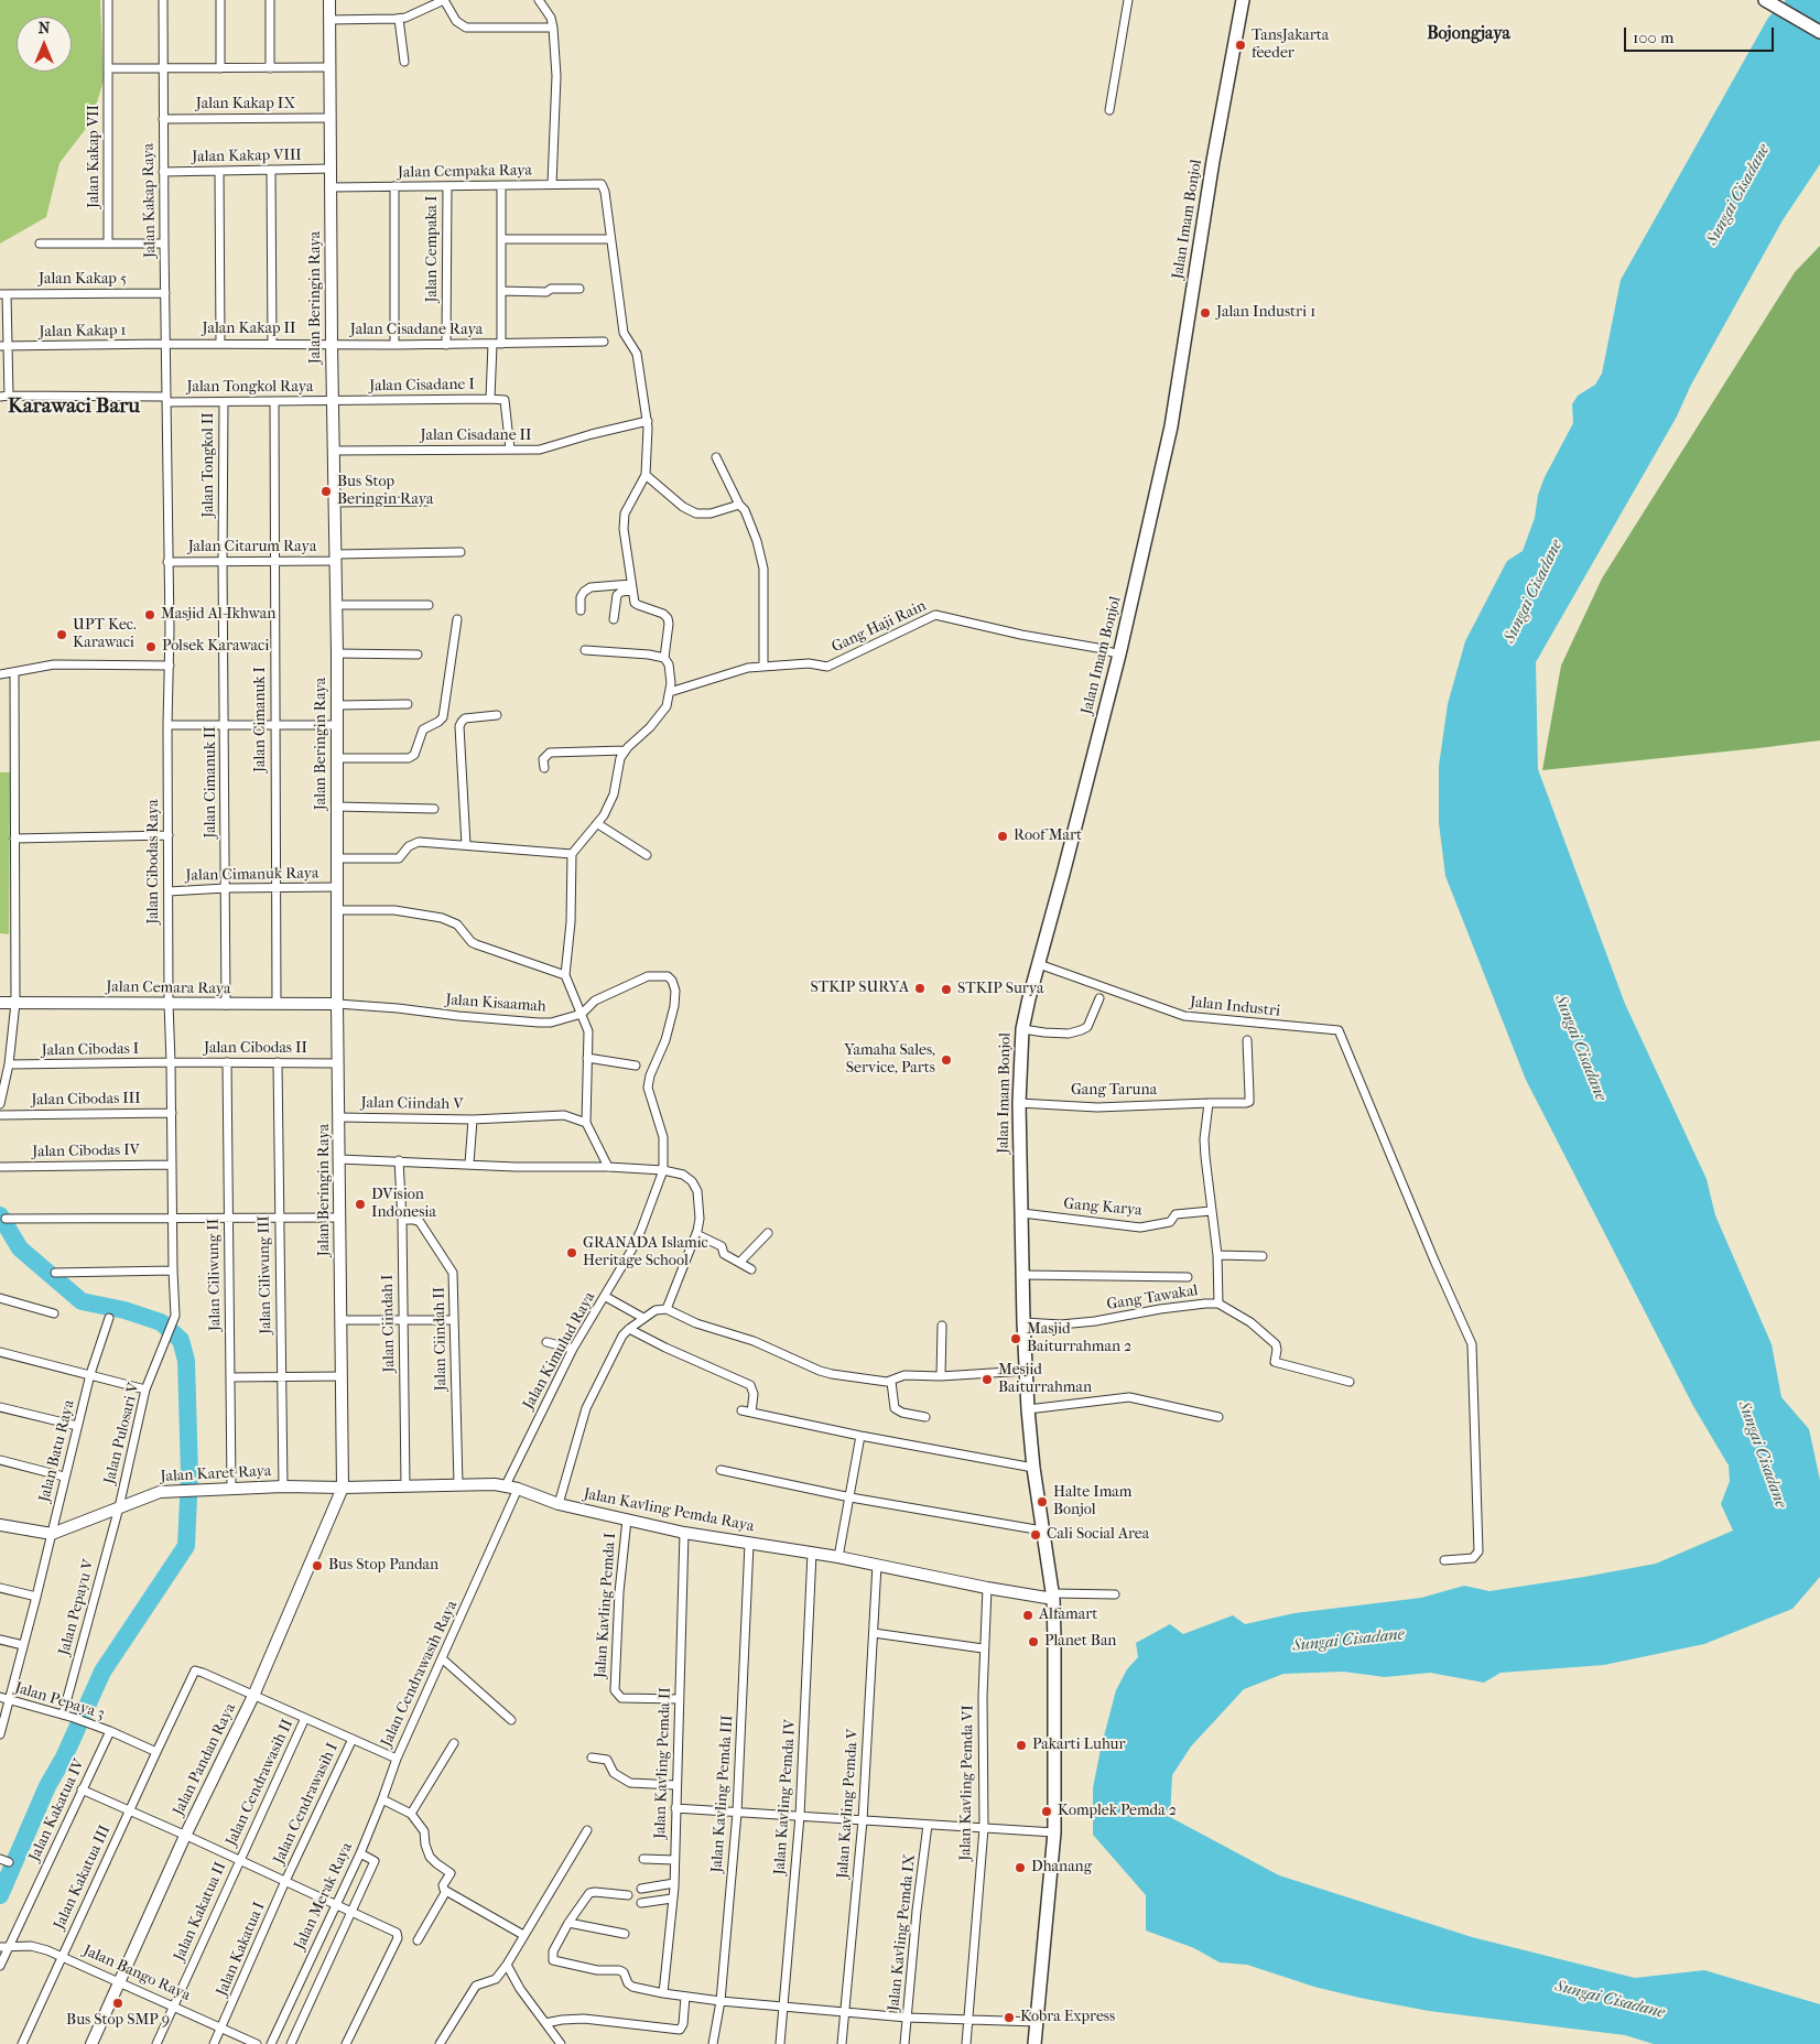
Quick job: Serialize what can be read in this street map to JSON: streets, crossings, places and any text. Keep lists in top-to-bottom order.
{
  "streets": {
    "main road": ["Jalan Imam Bonjol"],
    "street": [
      "Jalan Kakap IX",
      "Jalan Kakap VII",
      "Jalan Kakap VIII",
      "Jalan Cempaka Raya",
      "Jalan Kakap Raya",
      "Jalan Cempaka I",
      "Jalan Kakap 5",
      "Jalan Beringin Raya",
      "Jalan Kakap II",
      "Jalan Cisadane Raya",
      "Jalan Kakap 1",
      "Jalan Cisadane I",
      "Jalan Tongkol Raya",
      "Jalan Cisadane II",
      "Jalan Tongkol II",
      "Jalan Citarum Raya",
      "Gang Haji Rain",
      "Jalan Cimanuk I",
      "Jalan Cimanuk II",
      "Jalan Cibodas Raya",
      "Jalan Cimanuk Raya",
      "Jalan Cemara Raya",
      "Jalan Kisaamah",
      "Jalan Industri",
      "Jalan Cibodas II",
      "Jalan Cibodas I",
      "Gang Taruna",
      "Jalan Cibodas III",
      "Jalan Ciindah V",
      "Jalan Cibodas IV",
      "Gang Karya",
      "Jalan Ciliwung II",
      "Jalan Ciliwung III",
      "Gang Tawakal",
      "Jalan Ciindah I",
      "Jalan Ciindah II",
      "Jalan Kimulud Raya",
      "Jalan Pulosari V",
      "Jalan Batu Raya",
      "Jalan Karet Raya",
      "Jalan Kavling Pemda Raya",
      "Jalan Kavling Pemda I",
      "Jalan Pepayu V",
      "Jalan Cendrawasih Raya",
      "Jalan Pepaya 3",
      "Jalan Pandan Raya",
      "Jalan Kavling Pemda II",
      "Jalan Cendrawasih II",
      "Jalan Kavling Pemda VI",
      "Jalan Kavling Pemda III",
      "Jalan Kavling Pemda IV",
      "Jalan Cendrawasih I",
      "Jalan Kavling Pemda V",
      "Jalan Kakatua IV",
      "Jalan Kakatua III",
      "Jalan Merak Raya",
      "Jalan Kakatua II",
      "Jalan Kavling Pemda IX",
      "Jalan Kakatua I",
      "Jalan Bango Raya"
    ]
  },
  "crossings": [
    ["Jalan Kakap IX", "Jalan Kakap Raya"],
    ["Jalan Kakap IX", "Jalan Beringin Raya"],
    ["Jalan Kakap VIII", "Jalan Kakap Raya"],
    ["Jalan Kakap VIII", "Jalan Beringin Raya"],
    ["Jalan Cempaka Raya", "Jalan Cempaka I"],
    ["Jalan Cempaka Raya", "Jalan Beringin Raya"],
    ["Jalan Kakap Raya", "Jalan Kakap 5"],
    ["Jalan Kakap Raya", "Jalan Kakap II"],
    ["Jalan Kakap Raya", "Jalan Kakap 1"],
    ["Jalan Kakap Raya", "Jalan Tongkol Raya"],
    ["Jalan Kakap Raya", "Jalan Cibodas Raya"],
    ["Jalan Imam Bonjol", "Gang Haji Rain"],
    ["Jalan Imam Bonjol", "Jalan Industri"],
    ["Jalan Imam Bonjol", "Gang Taruna"],
    ["Jalan Imam Bonjol", "Gang Karya"],
    ["Jalan Imam Bonjol", "Gang Tawakal"],
    ["Jalan Imam Bonjol", "Jalan Kavling Pemda Raya"],
    ["Jalan Cempaka I", "Jalan Cisadane Raya"],
    ["Jalan Beringin Raya", "Jalan Kakap II"],
    ["Jalan Beringin Raya", "Jalan Cisadane Raya"],
    ["Jalan Beringin Raya", "Jalan Cisadane I"],
    ["Jalan Beringin Raya", "Jalan Tongkol Raya"],
    ["Jalan Beringin Raya", "Jalan Cisadane II"],
    ["Jalan Beringin Raya", "Jalan Citarum Raya"],
    ["Jalan Beringin Raya", "Jalan Cimanuk Raya"],
    ["Jalan Beringin Raya", "Jalan Cemara Raya"],
    ["Jalan Beringin Raya", "Jalan Kisaamah"],
    ["Jalan Beringin Raya", "Jalan Cibodas II"],
    ["Jalan Beringin Raya", "Jalan Ciindah V"],
    ["Jalan Beringin Raya", "Jalan Karet Raya"],
    ["Jalan Beringin Raya", "Jalan Kavling Pemda Raya"],
    ["Jalan Beringin Raya", "Jalan Pandan Raya"],
    ["Jalan Kakap II", "Jalan Cisadane Raya"],
    ["Jalan Kakap II", "Jalan Kakap 1"],
    ["Jalan Cisadane Raya", "Jalan Cisadane I"],
    ["Jalan Cisadane I", "Jalan Tongkol Raya"],
    ["Jalan Tongkol Raya", "Jalan Tongkol II"],
    ["Jalan Tongkol Raya", "Jalan Cimanuk I"],
    ["Jalan Tongkol Raya", "Jalan Cibodas Raya"],
    ["Jalan Tongkol II", "Jalan Citarum Raya"],
    ["Jalan Tongkol II", "Jalan Cimanuk II"],
    ["Jalan Citarum Raya", "Jalan Cimanuk I"],
    ["Jalan Citarum Raya", "Jalan Cimanuk II"],
    ["Jalan Citarum Raya", "Jalan Cibodas Raya"],
    ["Jalan Cimanuk I", "Jalan Cimanuk Raya"],
    ["Jalan Cimanuk I", "Jalan Cemara Raya"],
    ["Jalan Cimanuk II", "Jalan Cimanuk Raya"],
    ["Jalan Cimanuk II", "Jalan Cemara Raya"],
    ["Jalan Cibodas Raya", "Jalan Cimanuk Raya"],
    ["Jalan Cibodas Raya", "Jalan Cemara Raya"],
    ["Jalan Cibodas Raya", "Jalan Cibodas II"],
    ["Jalan Cibodas Raya", "Jalan Cibodas I"],
    ["Jalan Cibodas Raya", "Jalan Cibodas III"],
    ["Jalan Cibodas Raya", "Jalan Cibodas IV"],
    ["Jalan Cibodas Raya", "Jalan Pulosari V"],
    ["Jalan Cemara Raya", "Jalan Kisaamah"],
    ["Jalan Kisaamah", "Jalan Kimulud Raya"],
    ["Jalan Cibodas II", "Jalan Cibodas I"],
    ["Jalan Cibodas II", "Jalan Ciliwung II"],
    ["Jalan Cibodas II", "Jalan Ciliwung III"],
    ["Jalan Ciliwung II", "Jalan Karet Raya"],
    ["Jalan Ciliwung III", "Jalan Karet Raya"],
    ["Jalan Ciindah I", "Jalan Ciindah II"],
    ["Jalan Ciindah I", "Jalan Kavling Pemda Raya"],
    ["Jalan Ciindah II", "Jalan Kavling Pemda Raya"],
    ["Jalan Kimulud Raya", "Jalan Kavling Pemda Raya"],
    ["Jalan Pulosari V", "Jalan Karet Raya"],
    ["Jalan Pulosari V", "Jalan Pepayu V"],
    ["Jalan Batu Raya", "Jalan Karet Raya"],
    ["Jalan Batu Raya", "Jalan Pepaya 3"],
    ["Jalan Karet Raya", "Jalan Kavling Pemda Raya"],
    ["Jalan Karet Raya", "Jalan Pepayu V"],
    ["Jalan Karet Raya", "Jalan Pandan Raya"],
    ["Jalan Kavling Pemda Raya", "Jalan Kavling Pemda I"],
    ["Jalan Kavling Pemda Raya", "Jalan Cendrawasih Raya"],
    ["Jalan Kavling Pemda Raya", "Jalan Pandan Raya"],
    ["Jalan Kavling Pemda Raya", "Jalan Kavling Pemda II"],
    ["Jalan Kavling Pemda Raya", "Jalan Kavling Pemda VI"],
    ["Jalan Kavling Pemda Raya", "Jalan Kavling Pemda III"],
    ["Jalan Kavling Pemda Raya", "Jalan Kavling Pemda IV"],
    ["Jalan Kavling Pemda Raya", "Jalan Kavling Pemda V"],
    ["Jalan Kavling Pemda I", "Jalan Kavling Pemda II"],
    ["Jalan Pepayu V", "Jalan Pepaya 3"],
    ["Jalan Cendrawasih Raya", "Jalan Pandan Raya"],
    ["Jalan Cendrawasih Raya", "Jalan Cendrawasih II"],
    ["Jalan Cendrawasih Raya", "Jalan Cendrawasih I"],
    ["Jalan Cendrawasih Raya", "Jalan Kakatua III"],
    ["Jalan Cendrawasih Raya", "Jalan Merak Raya"],
    ["Jalan Pepaya 3", "Jalan Kakatua IV"],
    ["Jalan Pandan Raya", "Jalan Bango Raya"],
    ["Jalan Cendrawasih II", "Jalan Kakatua II"],
    ["Jalan Cendrawasih I", "Jalan Kakatua I"],
    ["Jalan Kakatua IV", "Jalan Bango Raya"],
    ["Jalan Kakatua III", "Jalan Bango Raya"],
    ["Jalan Kakatua II", "Jalan Bango Raya"],
    ["Jalan Kakatua I", "Jalan Bango Raya"]
  ],
  "districts": ["Bojongjaya", "Karawaci Baru"],
  "water": ["Sungai Cisadane"],
  "places": [
    "TansJakarta feeder",
    "Jalan Industri 1",
    "Bus Stop Beringin Raya",
    "Masjid Al-Ikhwan",
    "UPT Kec. Karawaci",
    "Polsek Karawaci",
    "Roof Mart",
    "STKIP SURYA",
    "STKIP Surya",
    "Yamaha Sales, Service, Parts",
    "DVision Indonesia",
    "GRANADA Islamic Heritage School",
    "Masjid Baiturrahman 2",
    "Mesjid Baiturrahman",
    "Halte Imam Bonjol",
    "Cali Social Area",
    "Bus Stop Pandan",
    "Alfamart",
    "Planet Ban",
    "Pakarti Luhur",
    "Komplek Pemda 2",
    "Dhanang",
    "Bus Stop SMP 9",
    "Kobra Express"
  ],
  "scale_bar": "100 m",
  "north": "top"
}
